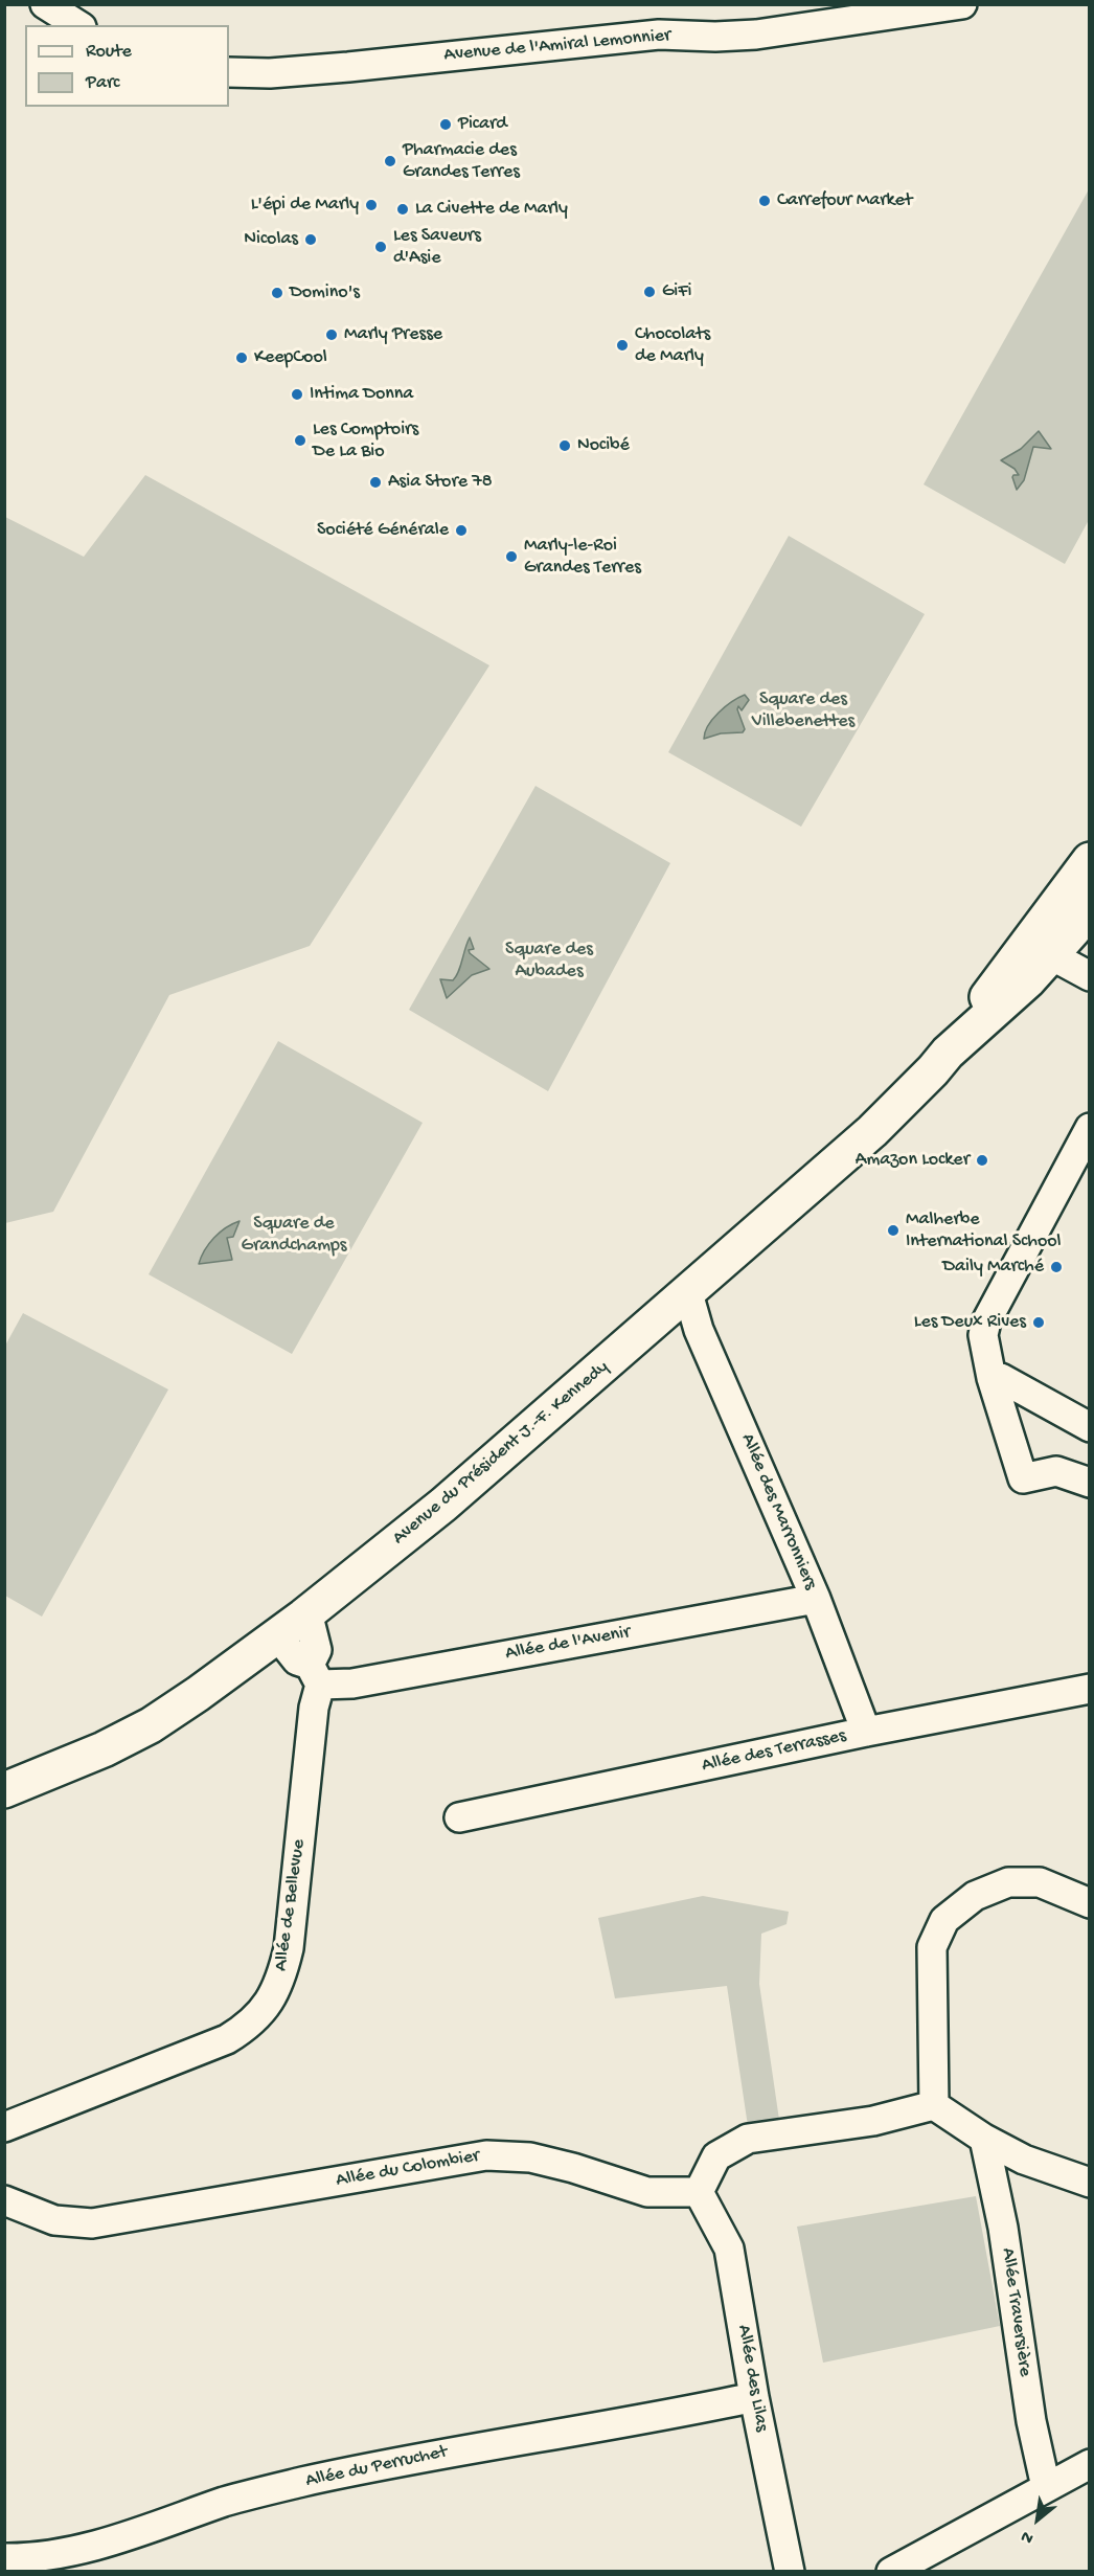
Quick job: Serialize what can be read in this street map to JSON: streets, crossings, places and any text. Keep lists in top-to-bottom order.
{
  "streets": {
    "main road": ["Avenue du Président J.-F. Kennedy"],
    "street": [
      "Avenue de l'Amiral Lemonnier",
      "Allée des Marronniers",
      "Allée de l'Avenir",
      "Allée des Terrasses",
      "Allée de Bellevue",
      "Allée du Colombier",
      "Allée Traversière",
      "Allée des Lilas",
      "Allée du Perruchet"
    ]
  },
  "crossings": [
    ["Avenue du Président J.-F. Kennedy", "Allée des Marronniers"],
    ["Avenue du Président J.-F. Kennedy", "Allée de Bellevue"],
    ["Allée des Marronniers", "Allée de l'Avenir"],
    ["Allée des Marronniers", "Allée des Terrasses"],
    ["Allée de l'Avenir", "Allée de Bellevue"],
    ["Allée du Colombier", "Allée des Lilas"],
    ["Allée des Lilas", "Allée du Perruchet"]
  ],
  "parks": ["Square des Villebenettes", "Square des Aubades", "Square de Grandchamps"],
  "places": [
    "Picard",
    "Pharmacie des Grandes Terres",
    "Carrefour Market",
    "L'épi de Marly",
    "La Civette de Marly",
    "Nicolas",
    "Les Saveurs d'Asie",
    "GiFi",
    "Domino's",
    "Marly Presse",
    "Chocolats de Marly",
    "KeepCool",
    "Intima Donna",
    "Les Comptoirs De La Bio",
    "Nocibé",
    "Asia Store 78",
    "Société Générale",
    "Marly-le-Roi Grandes Terres",
    "Amazon Locker",
    "Malherbe International School",
    "Daily Marché",
    "Les Deux Rives"
  ],
  "legend": ["Route", "Parc"],
  "north": "bottom left"
}
